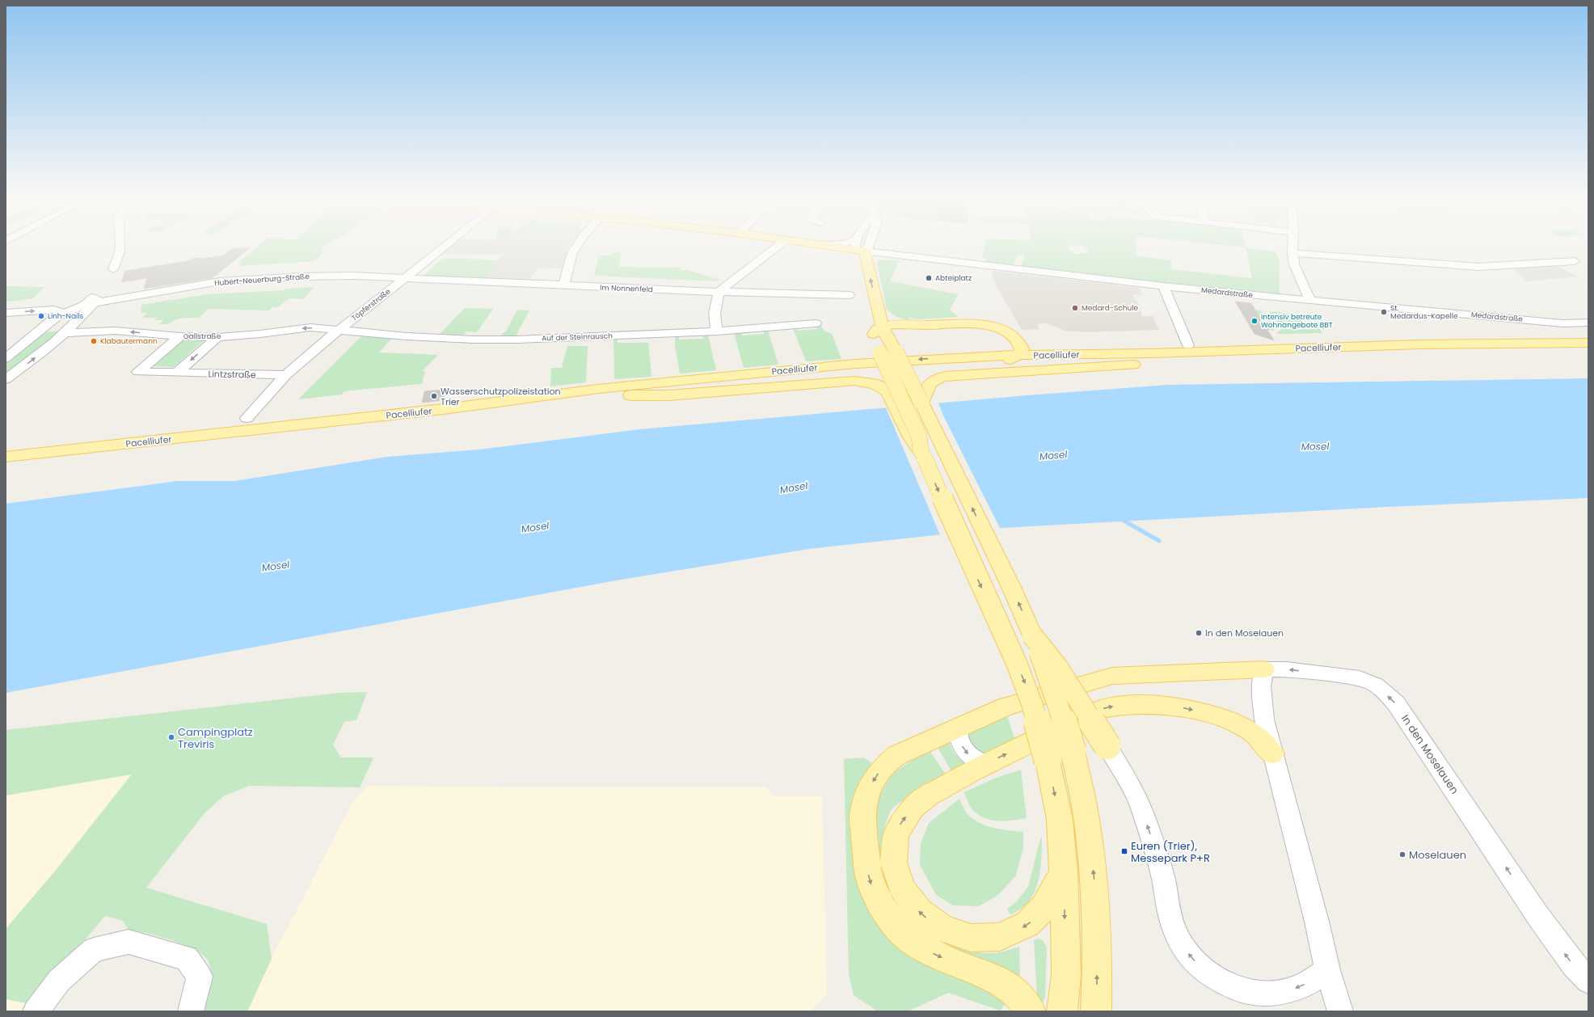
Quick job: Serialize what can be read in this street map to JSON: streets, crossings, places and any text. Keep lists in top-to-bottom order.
{
  "streets": {
    "main road": ["Pacelliufer"],
    "street": [
      "Hubert-Neuerburg-Straße",
      "Im Nonnenfeld",
      "Medardstraße",
      "Töpferstraße",
      "Gallstraße",
      "Auf der Steinrausch",
      "Lintzstraße",
      "In den Moselauen"
    ]
  },
  "crossings": [
    ["Hubert-Neuerburg-Straße", "Im Nonnenfeld"],
    ["Hubert-Neuerburg-Straße", "Töpferstraße"],
    ["Im Nonnenfeld", "Töpferstraße"],
    ["Töpferstraße", "Gallstraße"],
    ["Töpferstraße", "Auf der Steinrausch"],
    ["Töpferstraße", "Lintzstraße"],
    ["Gallstraße", "Auf der Steinrausch"],
    ["Gallstraße", "Lintzstraße"]
  ],
  "one_way": ["Gallstraße", "In den Moselauen"],
  "water": ["Mosel"],
  "places": {
    "other": [
      "Abteiplatz",
      "Medard-Schule",
      "St. Medardus-Kapelle",
      "Linh-Nails",
      "Intensiv betreute Wohnangebote BBT",
      "Klabautermann",
      "Wasserschutzpolizeistation Trier",
      "In den Moselauen",
      "Campingplatz Treviris",
      "Moselauen"
    ],
    "transit": ["Euren (Trier), Messepark P+R"]
  }
}
